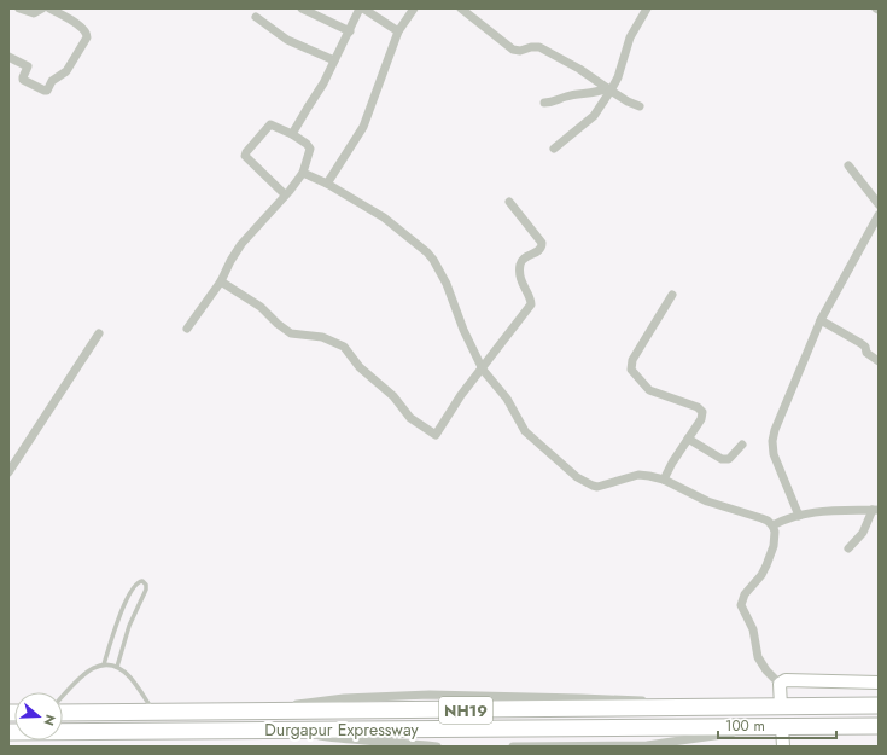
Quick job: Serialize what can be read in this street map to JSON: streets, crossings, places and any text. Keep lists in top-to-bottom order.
{
  "streets": {
    "highway": ["NH19", "Durgapur Expressway"]
  },
  "scale_bar": "100 m",
  "north": "right"
}
